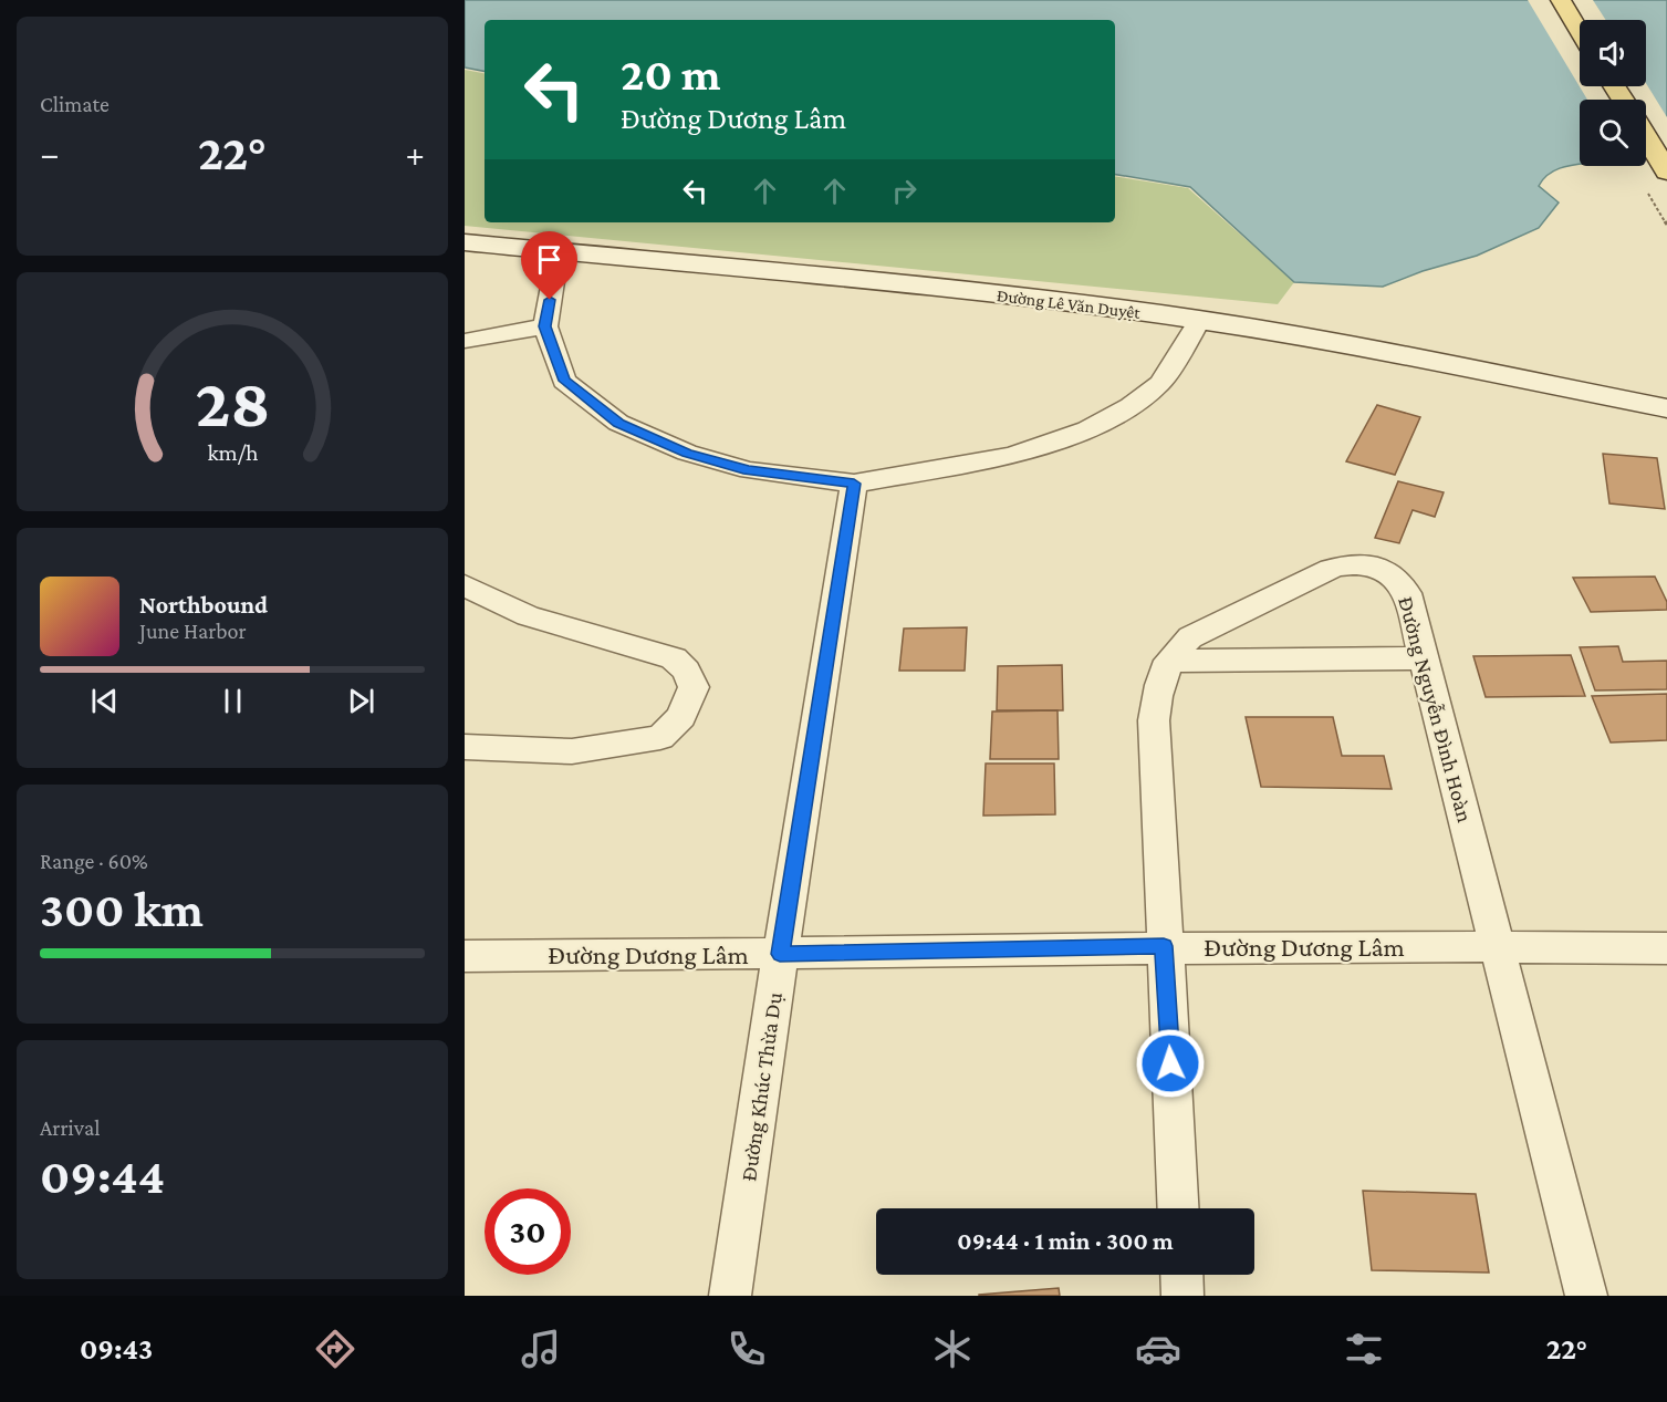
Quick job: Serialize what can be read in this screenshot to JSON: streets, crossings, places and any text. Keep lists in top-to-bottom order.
{
  "streets": {
    "street": [
      "Đường Lê Văn Duyệt",
      "Đường Nguyễn Đình Hoàn",
      "Đường Dương Lâm",
      "Đường Khúc Thừa Dụ"
    ]
  },
  "crossings": [
    ["Đường Nguyễn Đình Hoàn", "Đường Dương Lâm"],
    ["Đường Dương Lâm", "Đường Khúc Thừa Dụ"]
  ],
  "page": {
    "tile": [
      "Climate",
      ["Range · 60%", "300 km"],
      ["Arrival", "09:44"]
    ],
    "turn": ["20 m", "Đường Dương Lâm"],
    "heat": ["−", "22°", "+"],
    "song": ["Northbound", "June Harbor"],
    "limit": "30",
    "trip": "09:44 · 1 min · 300 m",
    "tabs": ["09:43", "22°"],
    "gauge": ["28", "km/h"]
  }
}
